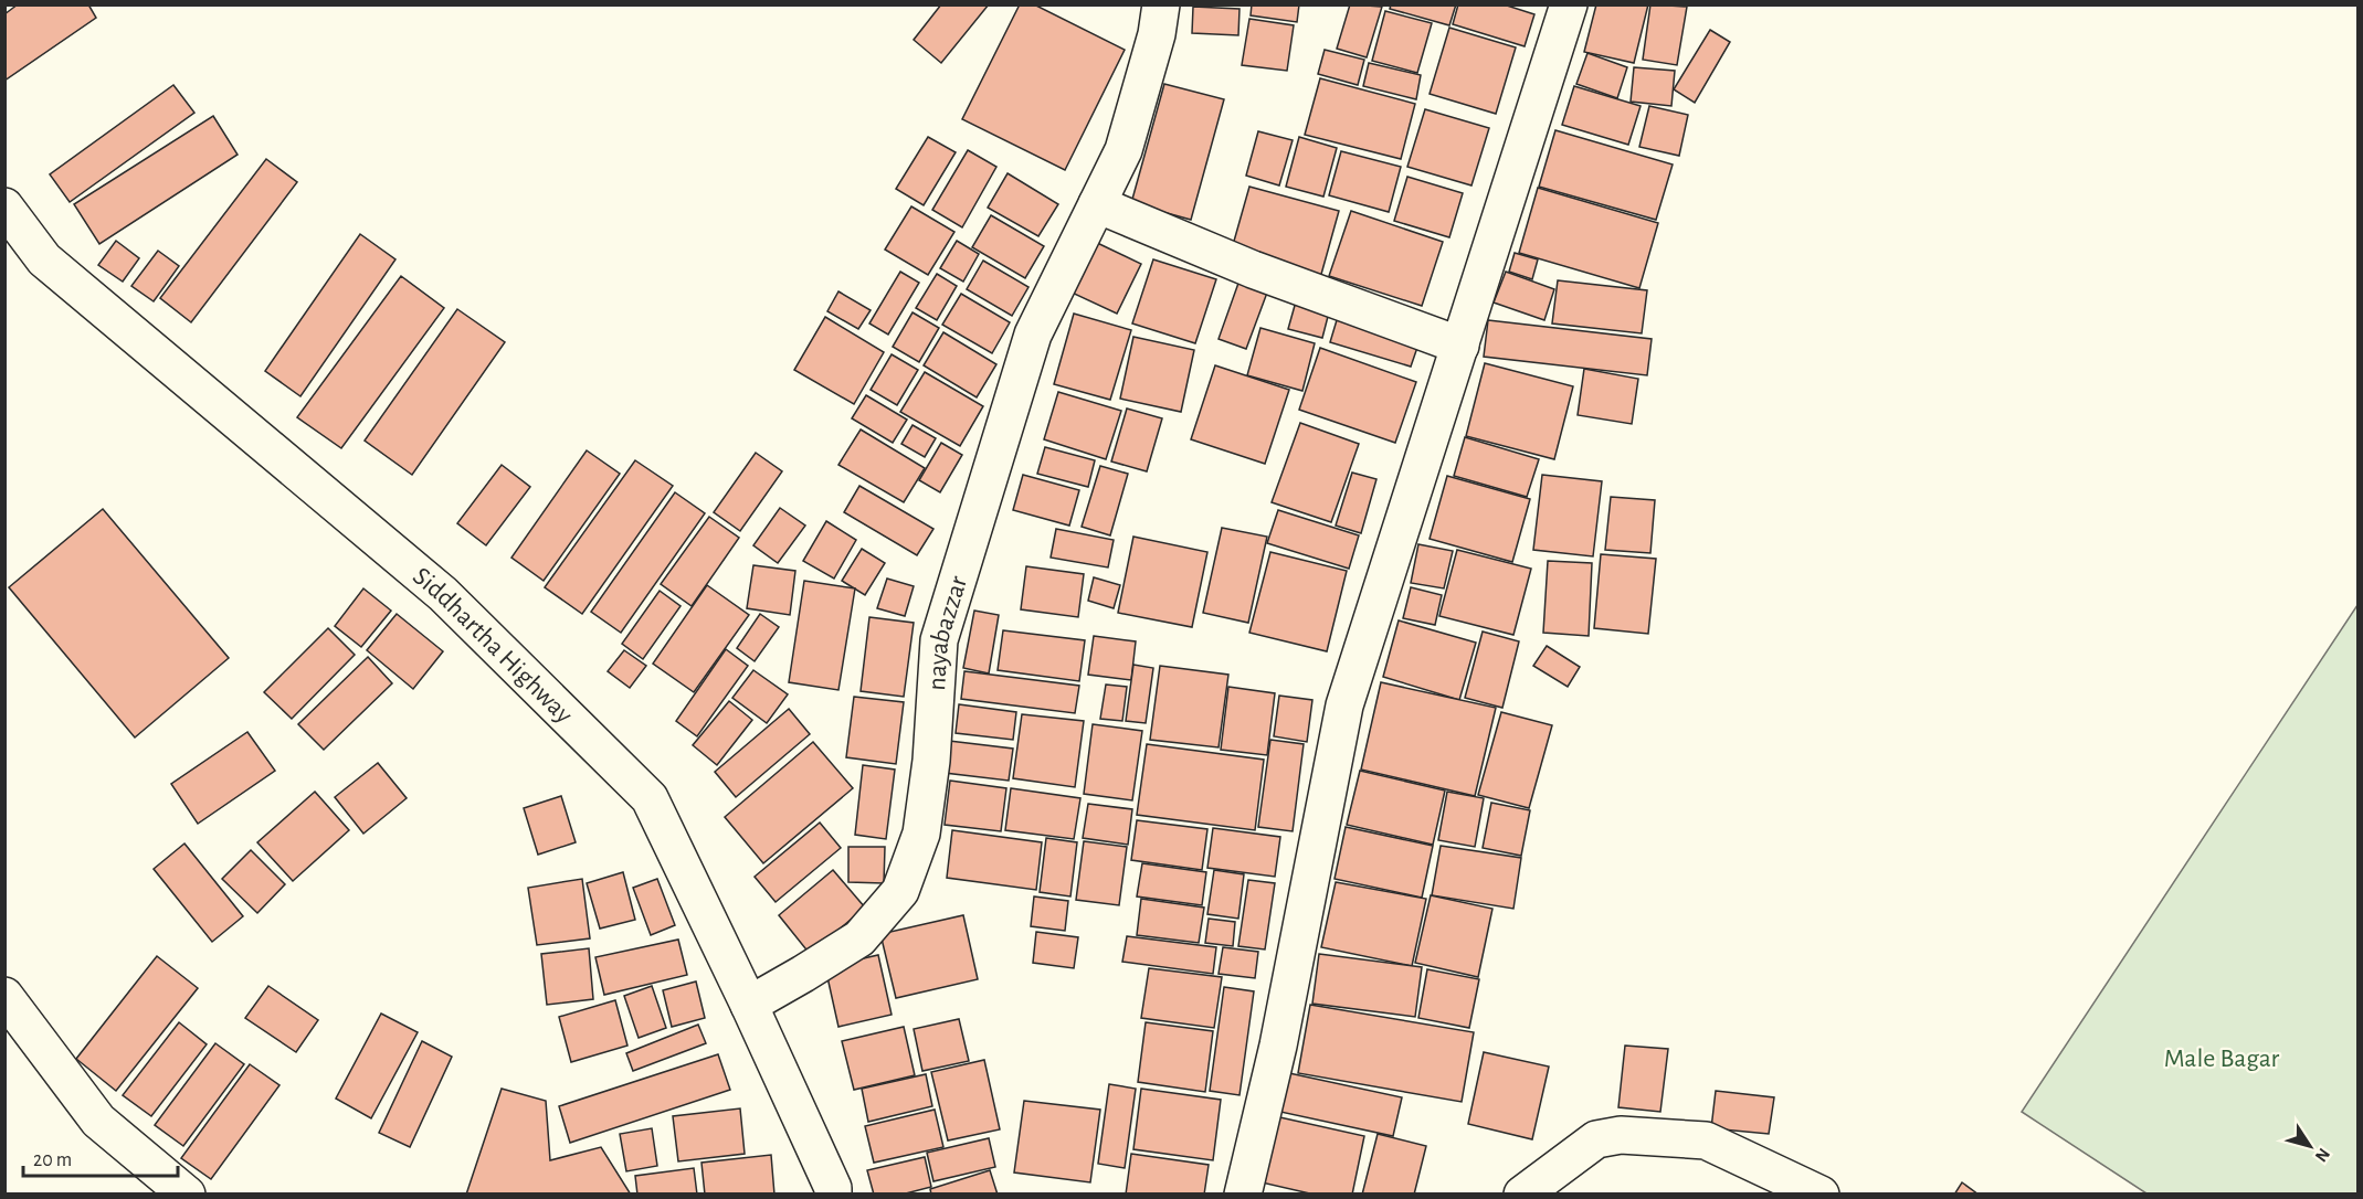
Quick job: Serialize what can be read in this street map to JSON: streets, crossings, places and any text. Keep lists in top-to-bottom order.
{
  "streets": {
    "main road": ["nayabazzar", "Siddhartha Highway"]
  },
  "crossings": [
    ["nayabazzar", "Siddhartha Highway"]
  ],
  "parks": ["Male Bagar"],
  "scale_bar": "20 m",
  "north": "bottom right"
}
